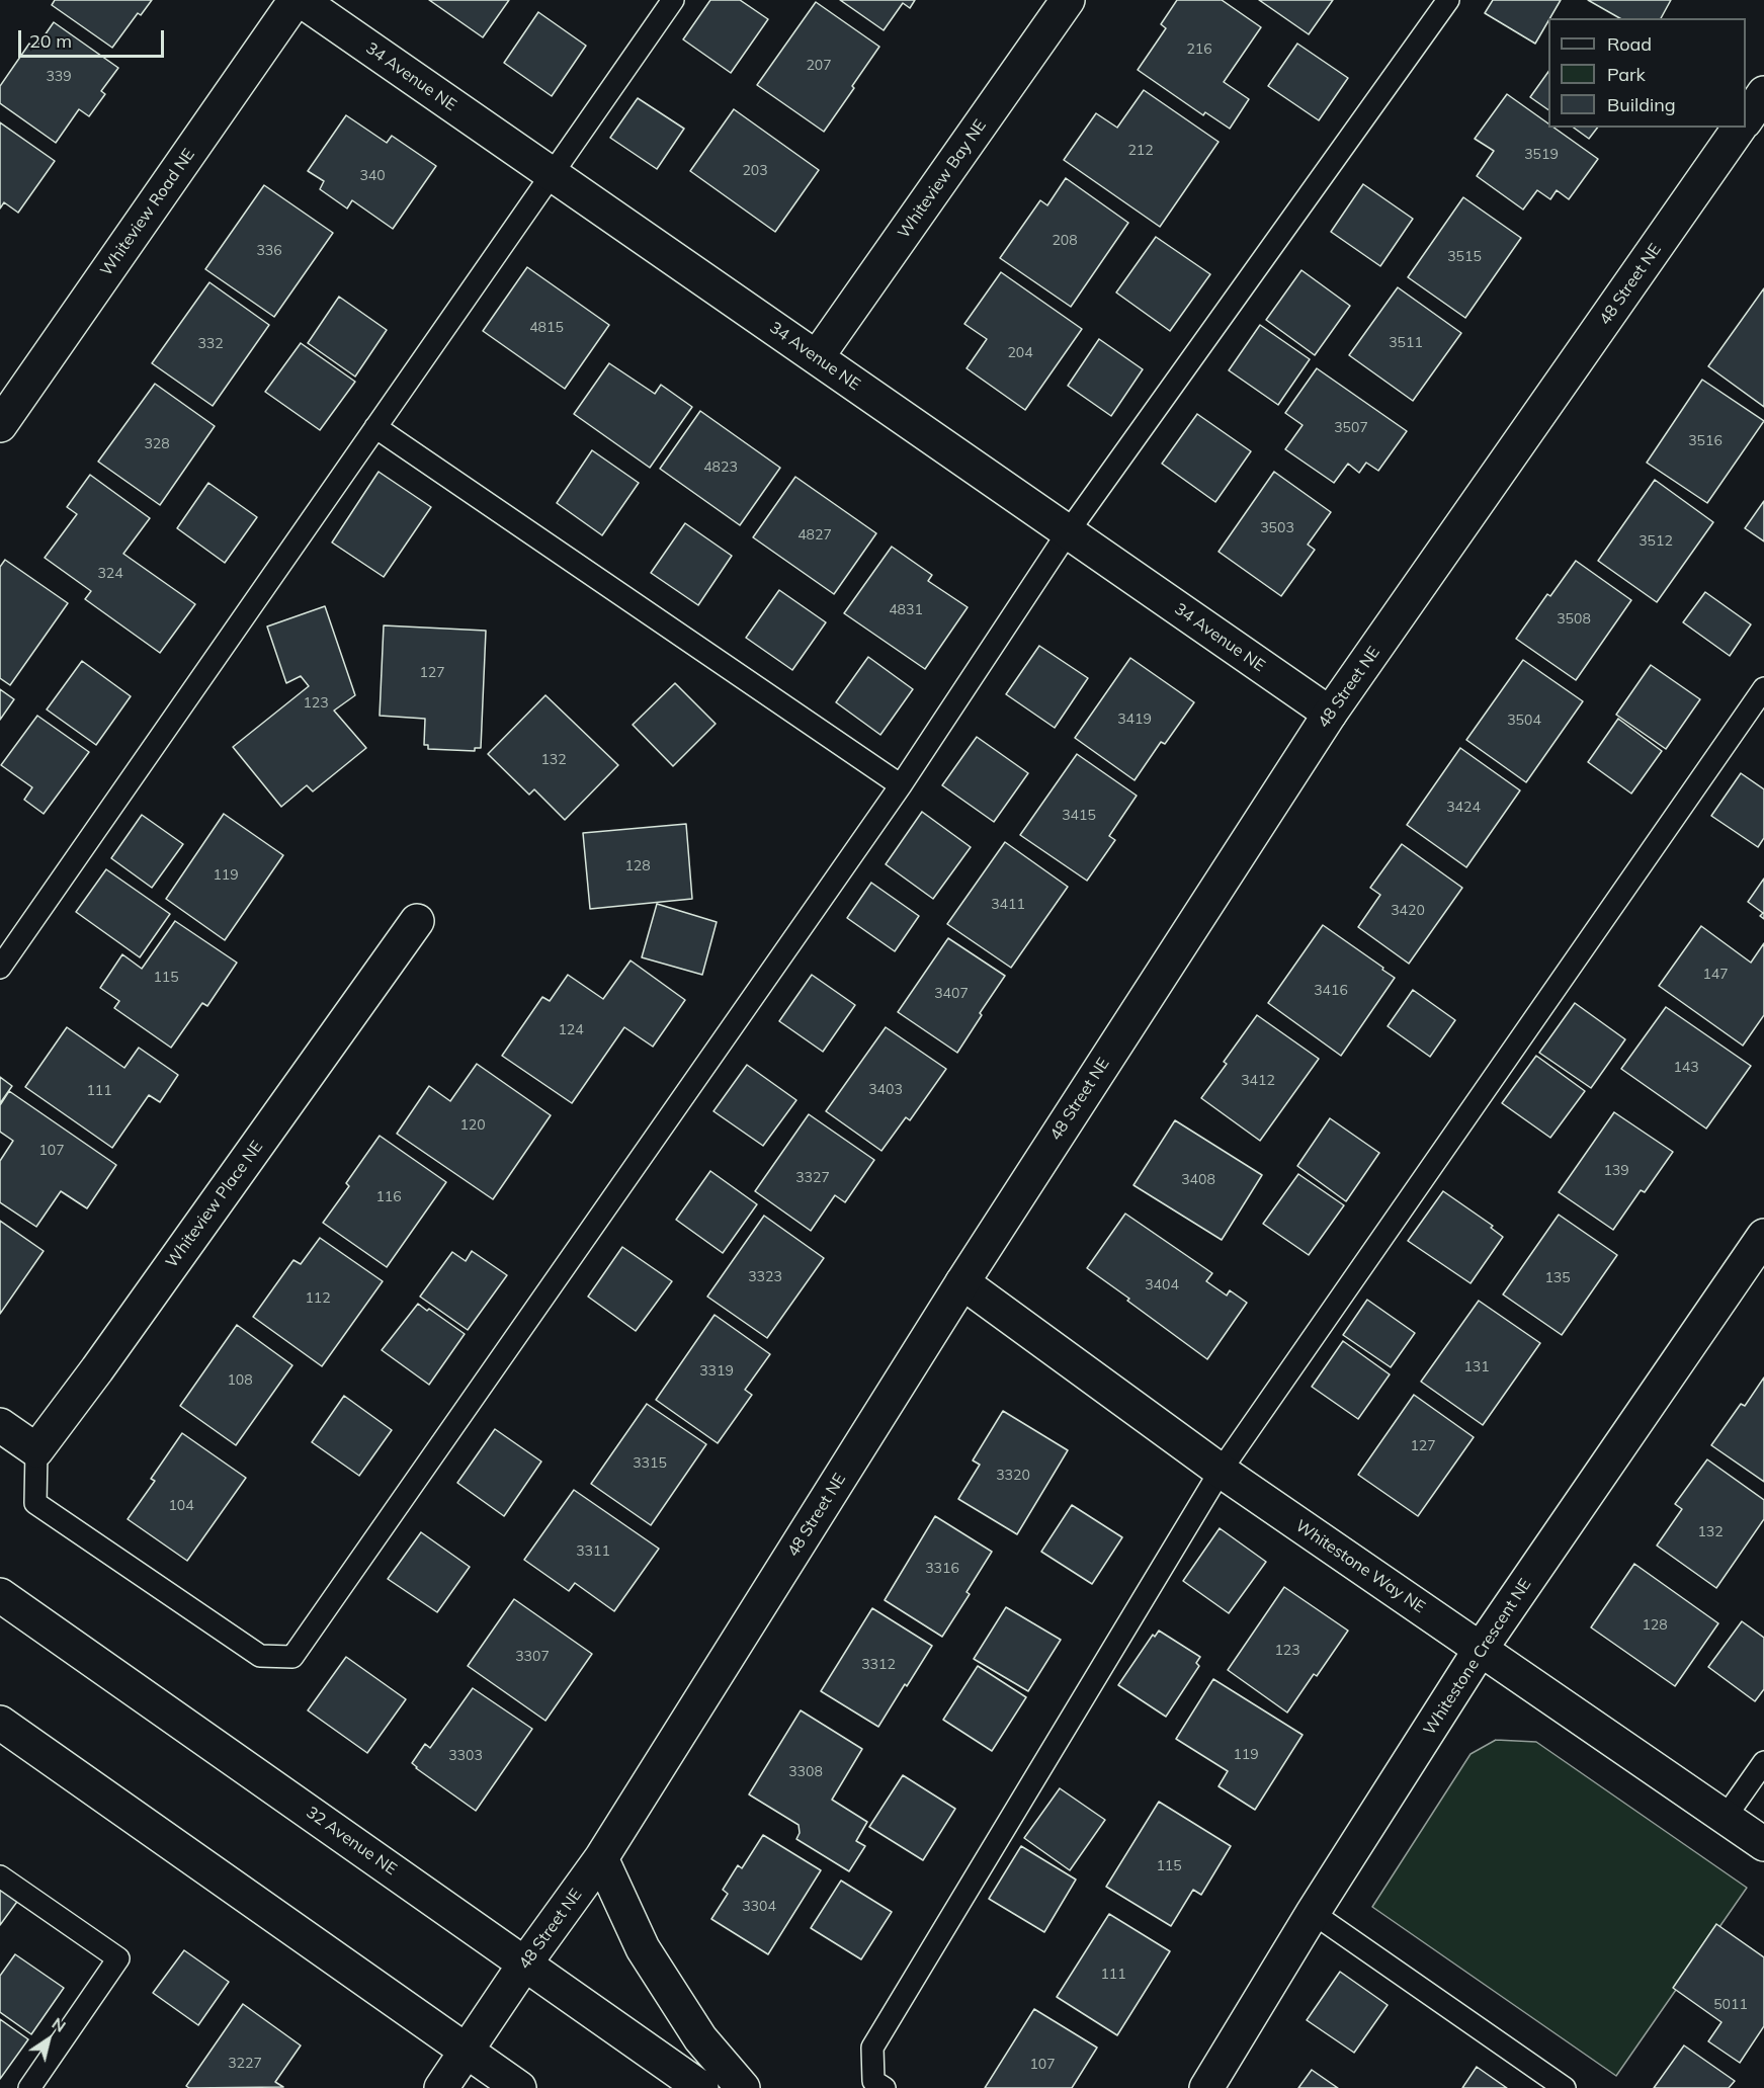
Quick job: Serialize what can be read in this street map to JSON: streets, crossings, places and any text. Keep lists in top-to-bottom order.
{
  "streets": {
    "street": [
      "34 Avenue NE",
      "Whiteview Bay NE",
      "Whiteview Road NE",
      "48 Street NE",
      "Whiteview Place NE",
      "Whitestone Way NE",
      "Whitestone Crescent NE",
      "32 Avenue NE"
    ]
  },
  "crossings": [
    ["34 Avenue NE", "Whiteview Bay NE"],
    ["34 Avenue NE", "Whiteview Road NE"],
    ["34 Avenue NE", "48 Street NE"],
    ["48 Street NE", "Whitestone Way NE"],
    ["48 Street NE", "32 Avenue NE"],
    ["Whitestone Way NE", "Whitestone Crescent NE"]
  ],
  "house_numbers": [
    "216",
    "207",
    "339",
    "212",
    "3519",
    "203",
    "340",
    "208",
    "336",
    "3515",
    "4815",
    "3511",
    "332",
    "204",
    "3507",
    "3516",
    "328",
    "4823",
    "3503",
    "4827",
    "3512",
    "324",
    "4831",
    "3508",
    "127",
    "123",
    "3419",
    "3504",
    "132",
    "3424",
    "3415",
    "128",
    "119",
    "3411",
    "3420",
    "147",
    "115",
    "3416",
    "3407",
    "124",
    "143",
    "3412",
    "3403",
    "111",
    "120",
    "107",
    "139",
    "3327",
    "3408",
    "116",
    "3323",
    "135",
    "3404",
    "112",
    "131",
    "3319",
    "108",
    "127",
    "3315",
    "3320",
    "104",
    "132",
    "3311",
    "3316",
    "128",
    "123",
    "3307",
    "3312",
    "119",
    "3303",
    "3308",
    "115",
    "3304",
    "111",
    "5011",
    "3227",
    "107"
  ],
  "legend": ["Road", "Park", "Building"],
  "scale_bar": "20 m",
  "north": "top right"
}
